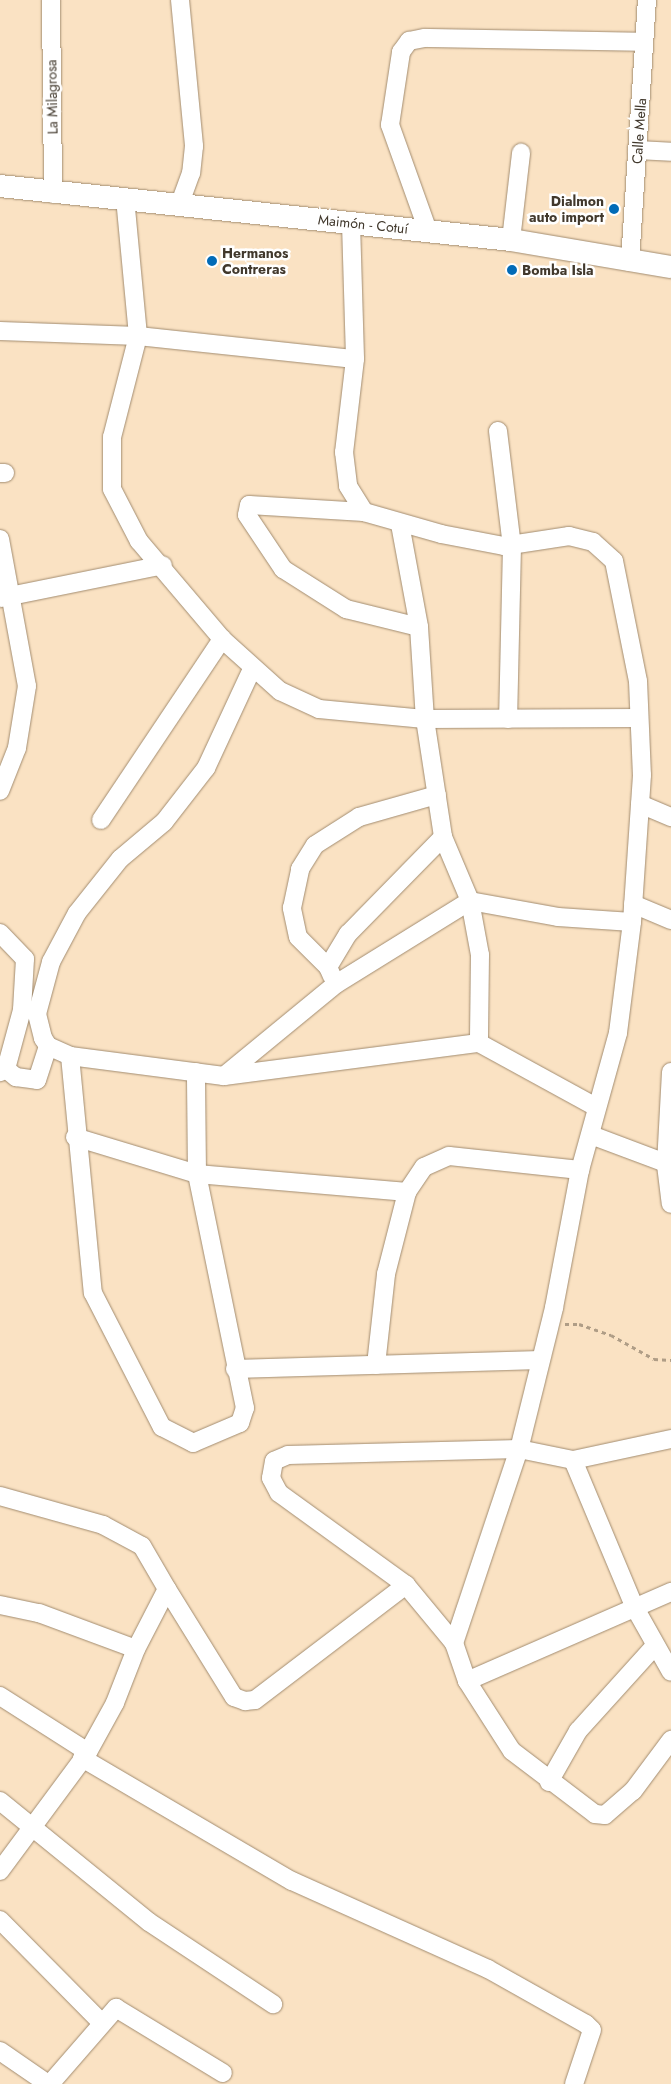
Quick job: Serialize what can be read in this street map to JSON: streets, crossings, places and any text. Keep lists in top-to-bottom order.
{
  "streets": {
    "main road": ["Maimón - Cotuí"],
    "street": ["La Milagrosa", "Calle Mella"]
  },
  "crossings": [
    ["La Milagrosa", "Maimón - Cotuí"],
    ["Calle Mella", "Maimón - Cotuí"]
  ],
  "places": ["Dialmon auto import", "Hermanos Contreras", "Bomba Isla"]
}
